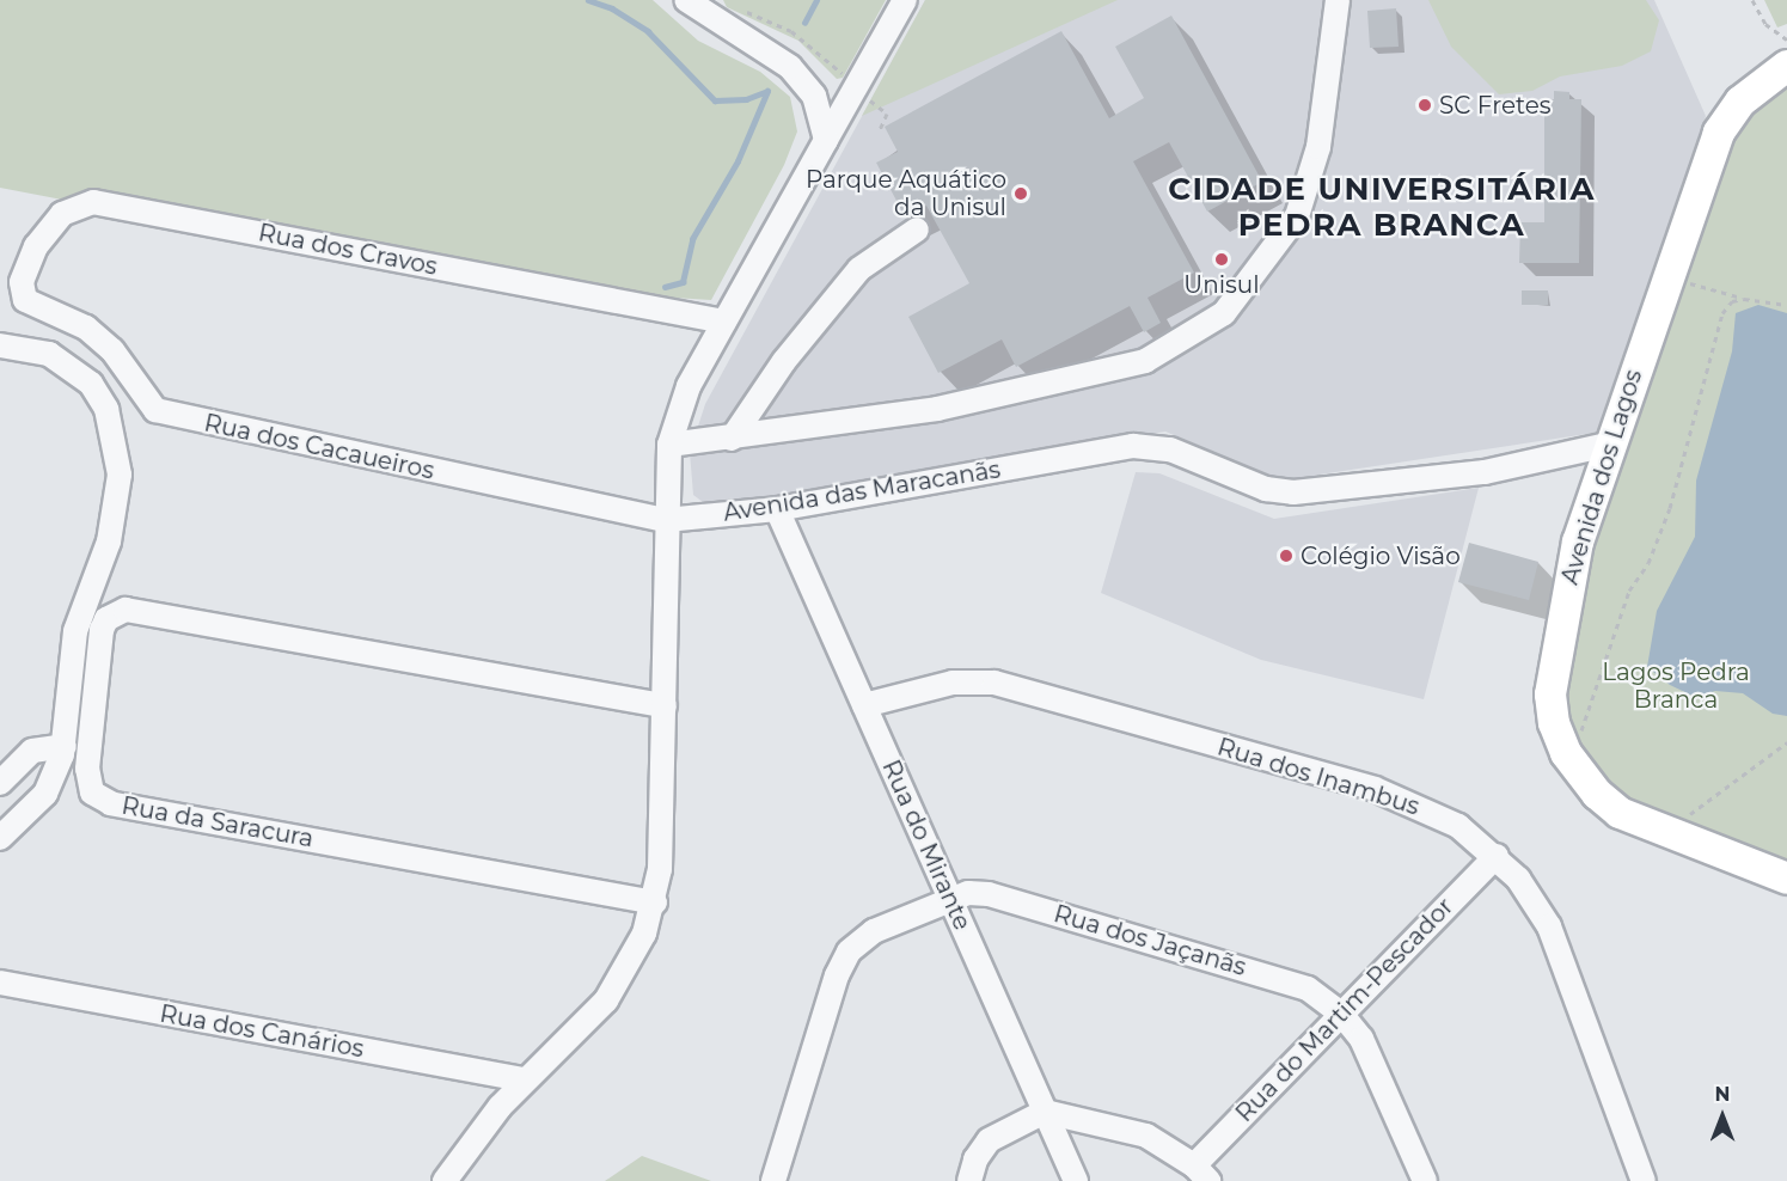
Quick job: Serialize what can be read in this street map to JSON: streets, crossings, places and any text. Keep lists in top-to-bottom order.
{
  "streets": {
    "main road": ["Avenida dos Lagos"],
    "street": [
      "Rua dos Cravos",
      "Rua dos Cacaueiros",
      "Avenida das Maracanãs",
      "Rua dos Inambus",
      "Rua da Saracura",
      "Rua do Mirante",
      "Rua dos Jaçanãs",
      "Rua do Martim-Pescador",
      "Rua dos Canários"
    ]
  },
  "crossings": [
    ["Rua dos Cravos", "Rua dos Cacaueiros"],
    ["Rua dos Cacaueiros", "Avenida das Maracanãs"],
    ["Avenida dos Lagos", "Avenida das Maracanãs"],
    ["Avenida das Maracanãs", "Rua do Mirante"],
    ["Rua dos Inambus", "Rua do Mirante"],
    ["Rua dos Inambus", "Rua do Martim-Pescador"],
    ["Rua do Mirante", "Rua dos Jaçanãs"],
    ["Rua dos Jaçanãs", "Rua do Martim-Pescador"]
  ],
  "districts": ["CIDADE UNIVERSITÁRIA PEDRA BRANCA"],
  "parks": ["Lagos Pedra Branca"],
  "places": [
    "SC Fretes",
    "Parque Aquático da Unisul",
    "Unisul",
    "Colégio Visão"
  ],
  "north": "top"
}
